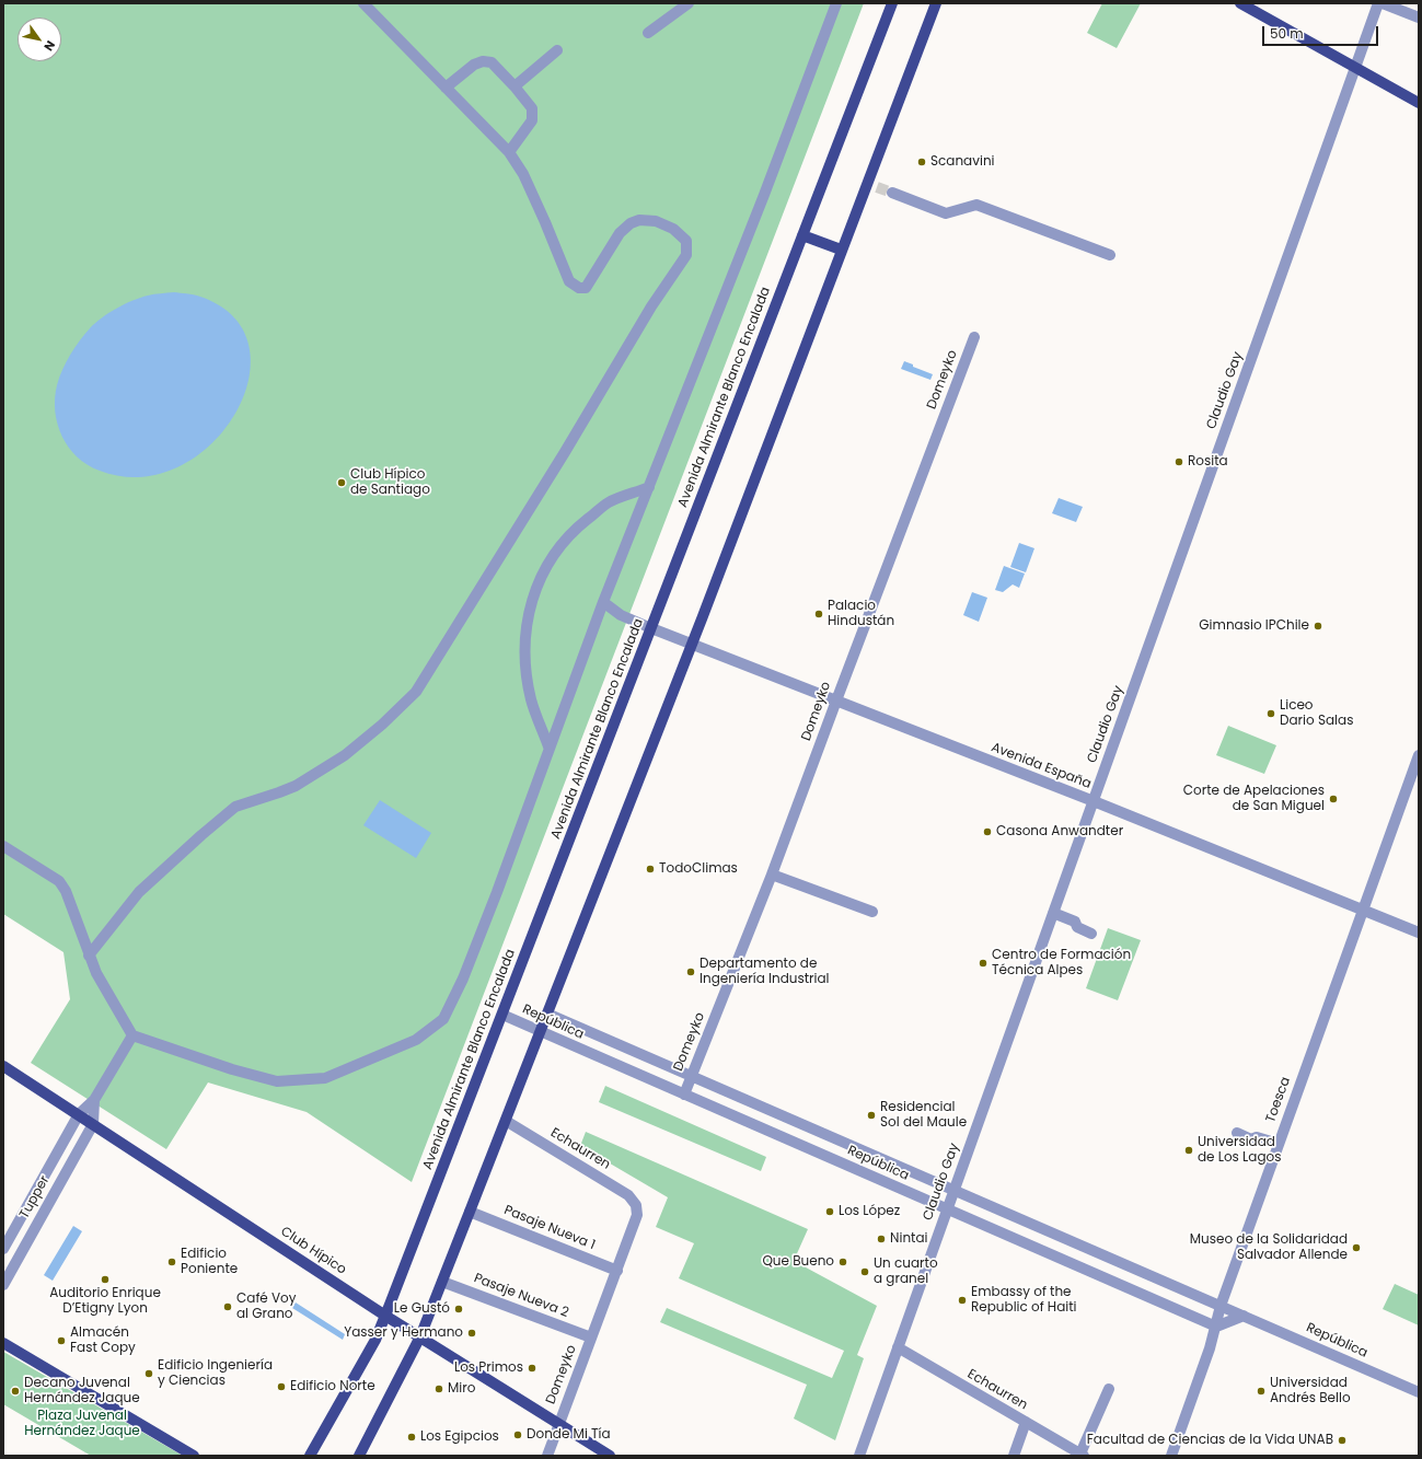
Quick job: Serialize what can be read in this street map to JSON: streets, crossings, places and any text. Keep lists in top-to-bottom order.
{
  "streets": {
    "main road": ["Avenida Almirante Blanco Encalada", "Club Hípico"],
    "street": [
      "Domeyko",
      "Claudio Gay",
      "Avenida España",
      "República",
      "Toesca",
      "Echaurren",
      "Tupper",
      "Pasaje Nueva 1",
      "Pasaje Nueva 2"
    ]
  },
  "crossings": [
    ["Domeyko", "Avenida España"],
    ["Domeyko", "República"],
    ["Domeyko", "Echaurren"],
    ["Domeyko", "Pasaje Nueva 1"],
    ["Domeyko", "Club Hípico"],
    ["Domeyko", "Pasaje Nueva 2"],
    ["Claudio Gay", "Avenida España"],
    ["Claudio Gay", "República"],
    ["Claudio Gay", "Echaurren"],
    ["Avenida Almirante Blanco Encalada", "Avenida España"],
    ["Avenida Almirante Blanco Encalada", "República"],
    ["Avenida Almirante Blanco Encalada", "Club Hípico"],
    ["Avenida España", "Toesca"],
    ["República", "Toesca"],
    ["Tupper", "Club Hípico"]
  ],
  "parks": ["Plaza Juvenal Hernández Jaque"],
  "places": [
    "Scanavini",
    "Rosita",
    "Club Hípico de Santiago",
    "Palacio Hindustán",
    "Gimnasio IPChile",
    "Liceo Dario Salas",
    "Corte de Apelaciones de San Miguel",
    "Casona Anwandter",
    "TodoClimas",
    "Centro de Formación Técnica Alpes",
    "Departamento de Ingeniería Industrial",
    "Residencial Sol del Maule",
    "Universidad de Los Lagos",
    "Los López",
    "Nintai",
    "Museo de la Solidaridad Salvador Allende",
    "Edificio Poniente",
    "Que Bueno",
    "Un cuarto a granel",
    "Auditorio Enrique D’Etigny Lyon",
    "Embassy of the Republic of Haiti",
    "Café Voy al Grano",
    "Le Gustó",
    "Yasser y Hermano",
    "Almacén Fast Copy",
    "Los Primos",
    "Edificio Ingeniería y Ciencias",
    "Edificio Norte",
    "Miro",
    "Decano Juvenal Hernández Jaque",
    "Universidad Andrés Bello",
    "Donde Mi Tía",
    "Los Egipcios",
    "Facultad de Ciencias de la Vida UNAB"
  ],
  "scale_bar": "50 m",
  "north": "bottom right"
}
